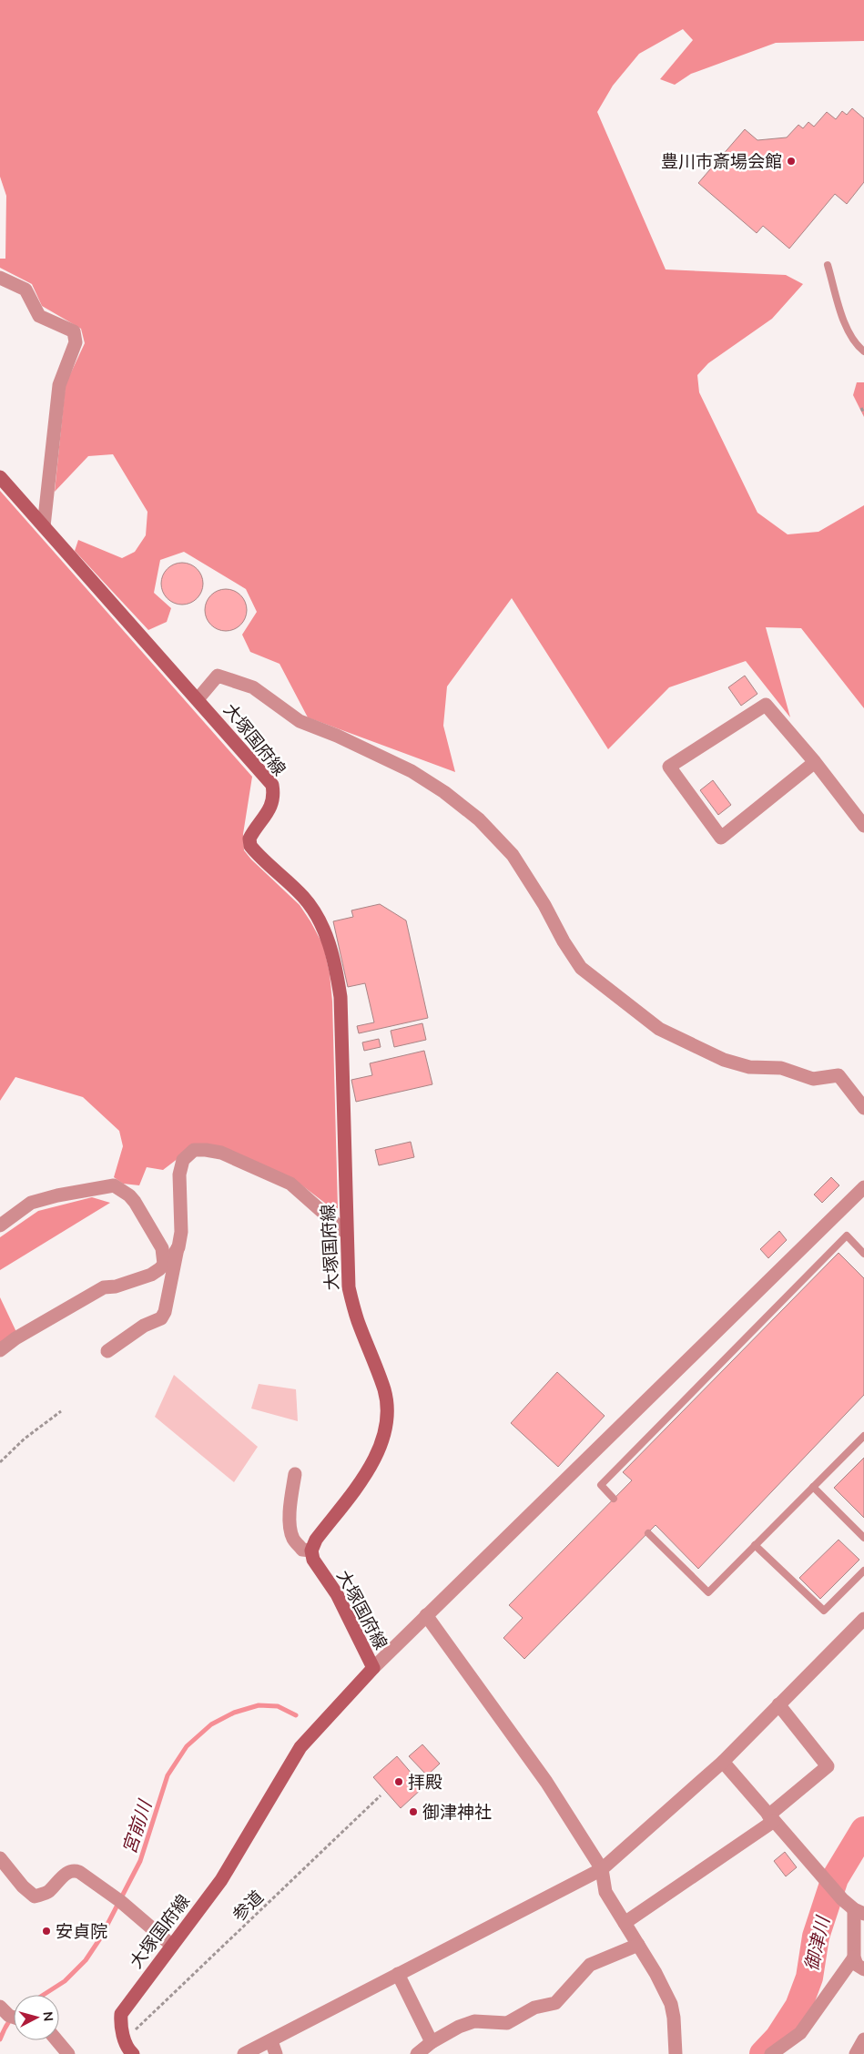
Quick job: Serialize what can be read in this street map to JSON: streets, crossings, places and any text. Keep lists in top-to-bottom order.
{
  "streets": {
    "main road": ["大塚国府線"],
    "path": ["参道"]
  },
  "water": ["宮前川", "御津川"],
  "places": [
    "豊川市斎場会館",
    "拝殿",
    "御津神社",
    "安貞院"
  ],
  "north": "right"
}
